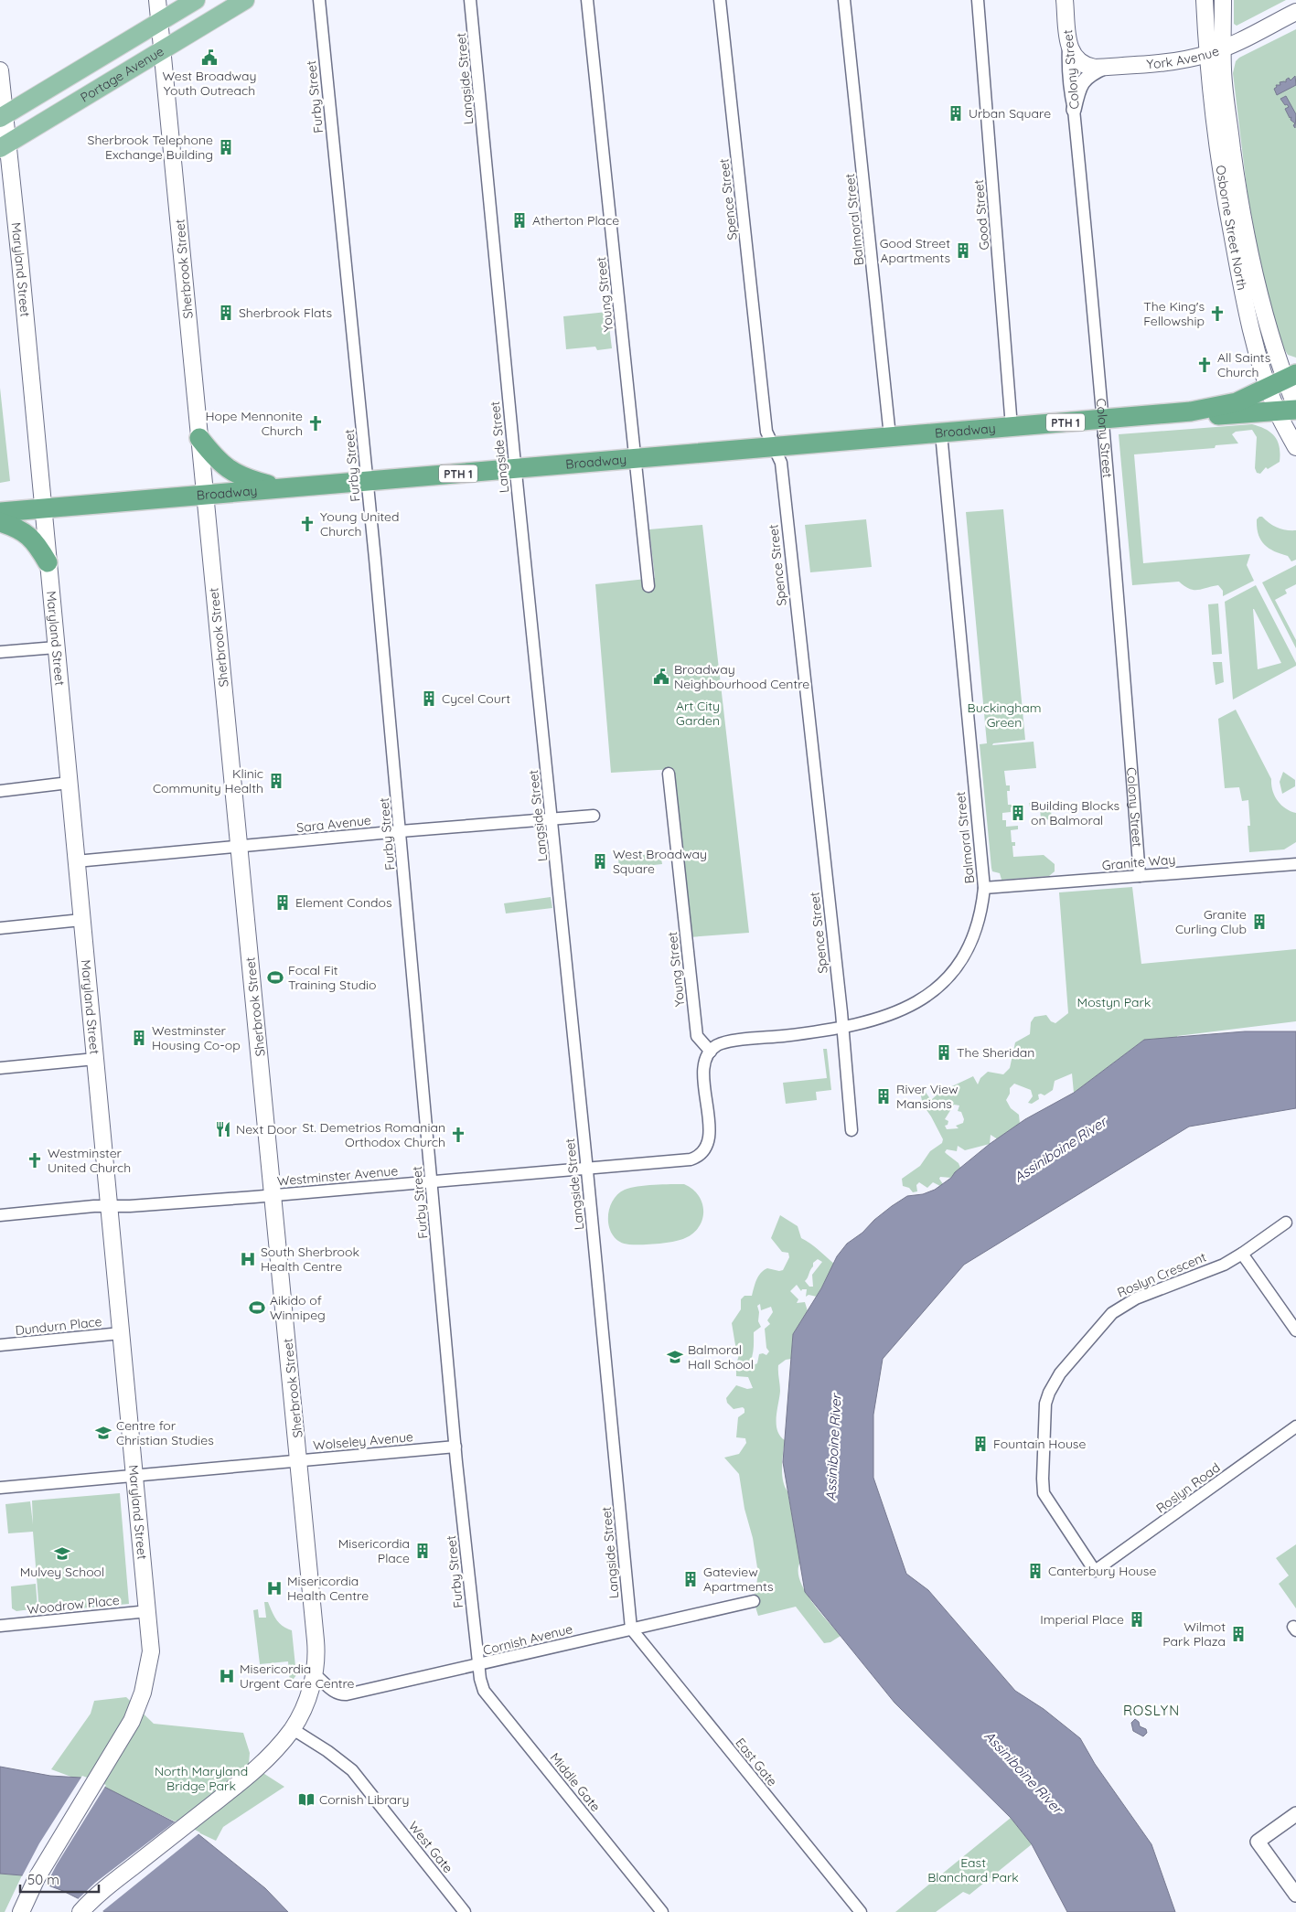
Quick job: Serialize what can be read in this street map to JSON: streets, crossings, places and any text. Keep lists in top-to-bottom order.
{
  "streets": {
    "highway": ["PTH 1", "Broadway"],
    "main road": [
      "York Avenue",
      "Colony Street",
      "Portage Avenue",
      "Osborne Street North",
      "Sherbrook Street",
      "Maryland Street"
    ],
    "street": [
      "Langside Street",
      "Furby Street",
      "Spence Street",
      "Good Street",
      "Balmoral Street",
      "Young Street",
      "Sara Avenue",
      "Granite Way",
      "Westminster Avenue",
      "Roslyn Crescent",
      "Dundurn Place",
      "Wolseley Avenue",
      "Roslyn Road",
      "Woodrow Place",
      "Cornish Avenue",
      "East Gate",
      "Middle Gate",
      "West Gate"
    ]
  },
  "crossings": [
    ["York Avenue", "Colony Street"],
    ["York Avenue", "Osborne Street North"],
    ["Colony Street", "Broadway"],
    ["Colony Street", "Granite Way"],
    ["Portage Avenue", "Sherbrook Street"],
    ["Portage Avenue", "Maryland Street"],
    ["Langside Street", "Broadway"],
    ["Langside Street", "Sara Avenue"],
    ["Langside Street", "Westminster Avenue"],
    ["Langside Street", "Cornish Avenue"],
    ["Langside Street", "East Gate"],
    ["Furby Street", "Broadway"],
    ["Furby Street", "Sara Avenue"],
    ["Furby Street", "Westminster Avenue"],
    ["Furby Street", "Wolseley Avenue"],
    ["Furby Street", "Cornish Avenue"],
    ["Furby Street", "Middle Gate"],
    ["Spence Street", "Balmoral Street"],
    ["Spence Street", "Broadway"],
    ["Good Street", "Broadway"],
    ["Balmoral Street", "Young Street"],
    ["Balmoral Street", "Broadway"],
    ["Balmoral Street", "Granite Way"],
    ["Balmoral Street", "Westminster Avenue"],
    ["Osborne Street North", "Broadway"],
    ["Sherbrook Street", "Broadway"],
    ["Sherbrook Street", "Sara Avenue"],
    ["Sherbrook Street", "Westminster Avenue"],
    ["Sherbrook Street", "Wolseley Avenue"],
    ["Sherbrook Street", "Cornish Avenue"],
    ["Sherbrook Street", "West Gate"],
    ["Maryland Street", "Broadway"],
    ["Maryland Street", "Sara Avenue"],
    ["Maryland Street", "Westminster Avenue"],
    ["Maryland Street", "Dundurn Place"],
    ["Maryland Street", "Wolseley Avenue"],
    ["Maryland Street", "Woodrow Place"],
    ["Young Street", "Broadway"],
    ["Young Street", "Westminster Avenue"],
    ["Roslyn Crescent", "Roslyn Road"],
    ["Cornish Avenue", "East Gate"],
    ["Cornish Avenue", "Middle Gate"]
  ],
  "districts": ["ROSLYN"],
  "water": ["Assiniboine River"],
  "parks": [
    "Art City Garden",
    "Buckingham Green",
    "Mostyn Park",
    "North Maryland Bridge Park",
    "East Blanchard Park"
  ],
  "places": {
    "public building": ["West Broadway Youth Outreach", "Broadway Neighbourhood Centre"],
    "building": [
      "Urban Square",
      "Sherbrook Telephone Exchange Building",
      "Atherton Place",
      "Good Street Apartments",
      "Sherbrook Flats",
      "Cycel Court",
      "Klinic Community Health",
      "Building Blocks on Balmoral",
      "West Broadway Square",
      "Element Condos",
      "Granite Curling Club",
      "Westminster Housing Co-op",
      "The Sheridan",
      "River View Mansions",
      "Fountain House",
      "Misericordia Place",
      "Canterbury House",
      "Gateview Apartments",
      "Imperial Place",
      "Wilmot Park Plaza"
    ],
    "church": [
      "The King's Fellowship",
      "All Saints Church",
      "Hope Mennonite Church",
      "Young United Church",
      "St. Demetrios Romanian Orthodox Church",
      "Westminster United Church"
    ],
    "sports": ["Focal Fit Training Studio", "Aikido of Winnipeg"],
    "restaurant": ["Next Door"],
    "hospital": ["South Sherbrook Health Centre", "Misericordia Health Centre", "Misericordia Urgent Care Centre"],
    "school or university": ["Balmoral Hall School", "Centre for Christian Studies", "Mulvey School"],
    "library": ["Cornish Library"]
  },
  "scale_bar": "50 m"
}
